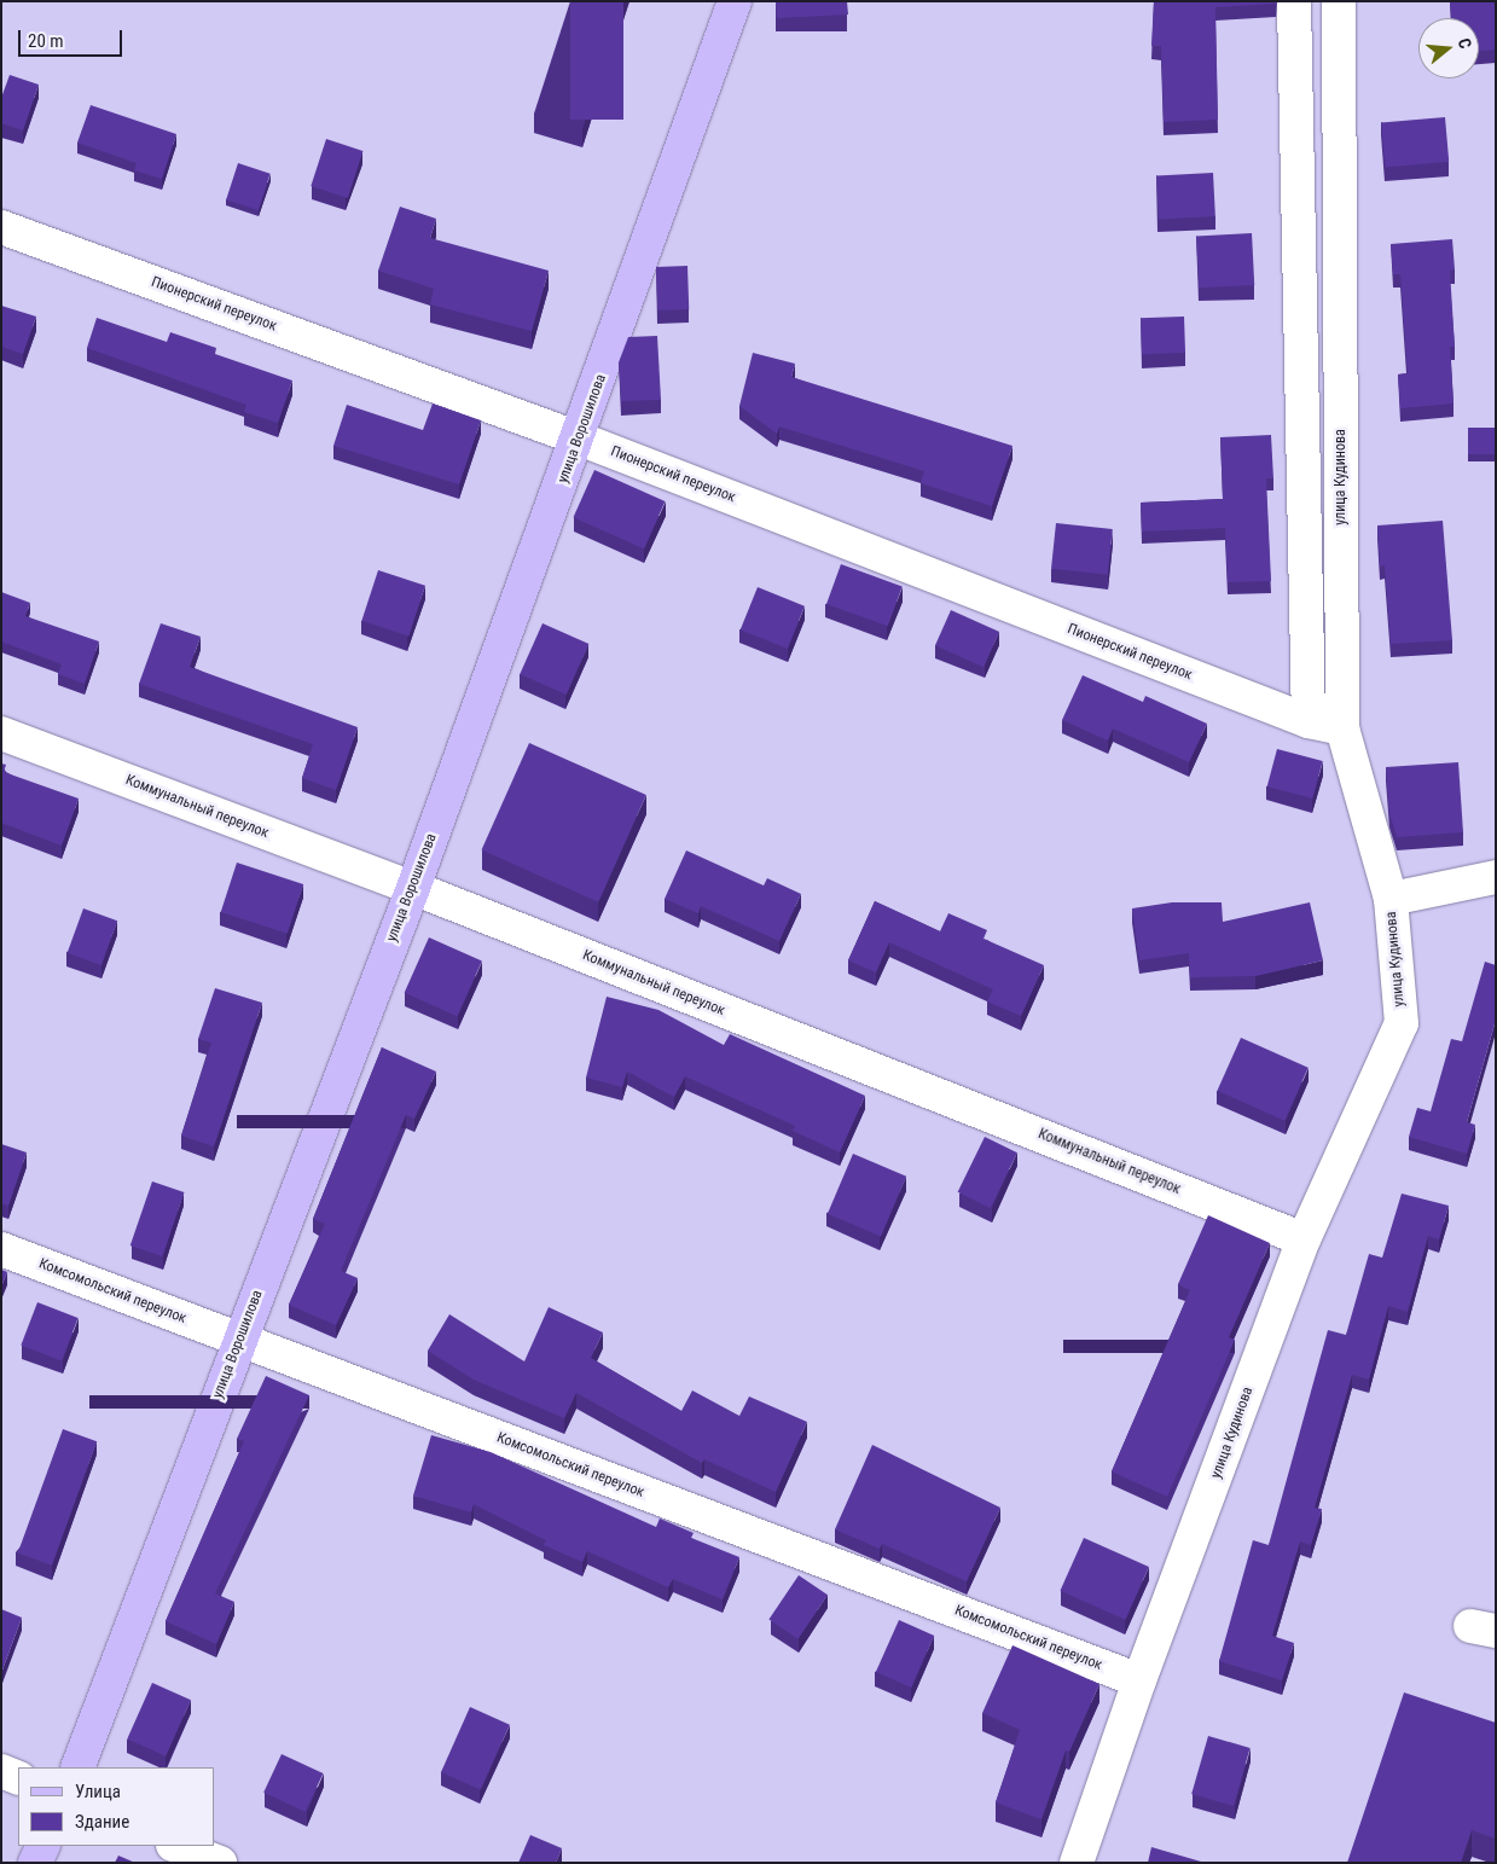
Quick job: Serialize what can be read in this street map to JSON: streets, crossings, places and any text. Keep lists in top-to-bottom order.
{
  "streets": {
    "main road": ["улица Ворошилова"],
    "street": [
      "Пионерский переулок",
      "улица Кудинова",
      "Коммунальный переулок",
      "Комсомольский переулок"
    ]
  },
  "crossings": [
    ["Пионерский переулок", "улица Ворошилова"],
    ["Пионерский переулок", "улица Кудинова"],
    ["улица Ворошилова", "Коммунальный переулок"],
    ["улица Ворошилова", "Комсомольский переулок"],
    ["улица Кудинова", "Коммунальный переулок"],
    ["улица Кудинова", "Комсомольский переулок"]
  ],
  "legend": ["Улица", "Здание"],
  "scale_bar": "20 m",
  "north": "right"
}
